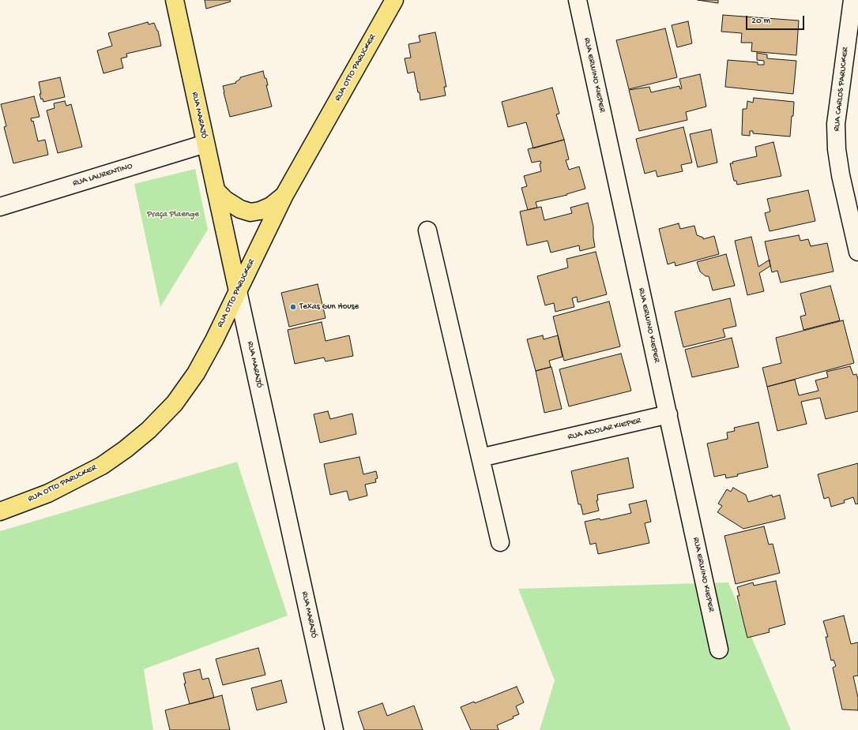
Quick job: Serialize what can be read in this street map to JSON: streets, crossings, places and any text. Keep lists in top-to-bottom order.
{
  "streets": {
    "main road": ["RUA OTTO PARUCKER", "RUA MARAJÓ"],
    "street": [
      "RUA ERWINO KIEPER",
      "RUA CARLOS PARUCKER",
      "RUA LAURENTINO",
      "RUA ADOLAR KIEPER"
    ]
  },
  "crossings": [
    ["RUA OTTO PARUCKER", "RUA MARAJÓ"],
    ["RUA ERWINO KIEPER", "RUA ADOLAR KIEPER"],
    ["RUA MARAJÓ", "RUA LAURENTINO"]
  ],
  "parks": ["Praça Plaenge"],
  "places": ["Texas Gun House"],
  "scale_bar": "20 m"
}
